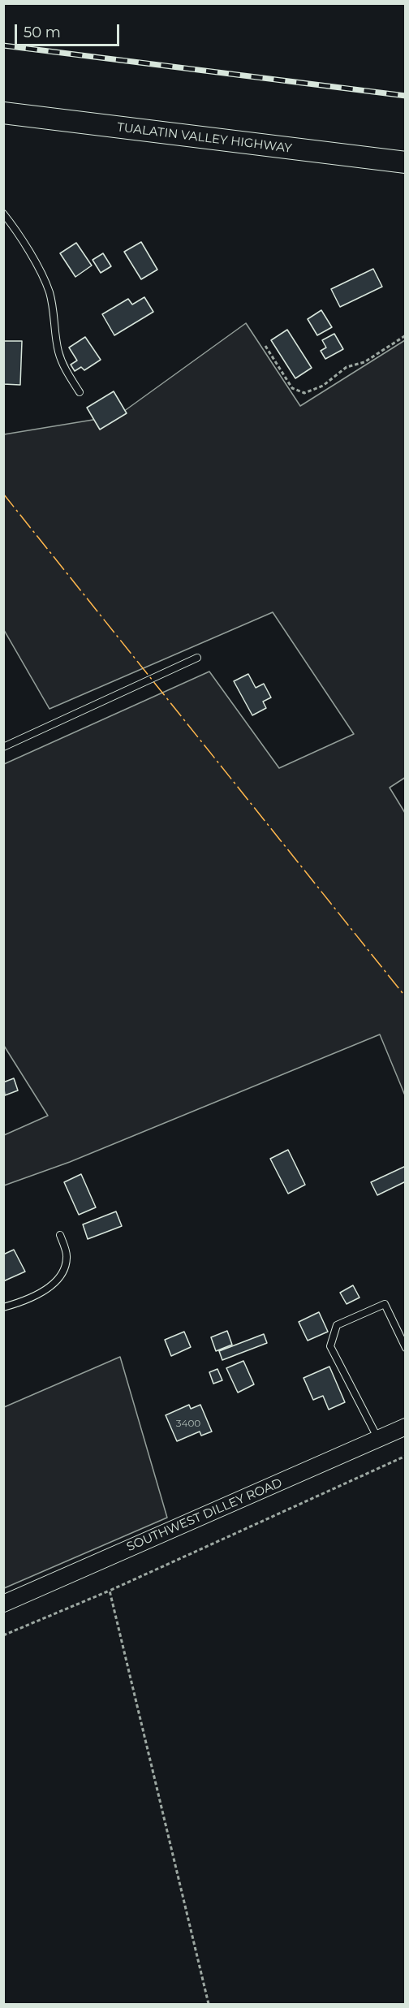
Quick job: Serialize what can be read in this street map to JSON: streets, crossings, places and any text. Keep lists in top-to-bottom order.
{
  "streets": {
    "highway": ["TUALATIN VALLEY HIGHWAY"],
    "street": ["SOUTHWEST DILLEY ROAD"]
  },
  "house_numbers": ["3400"],
  "scale_bar": "50 m"
}
